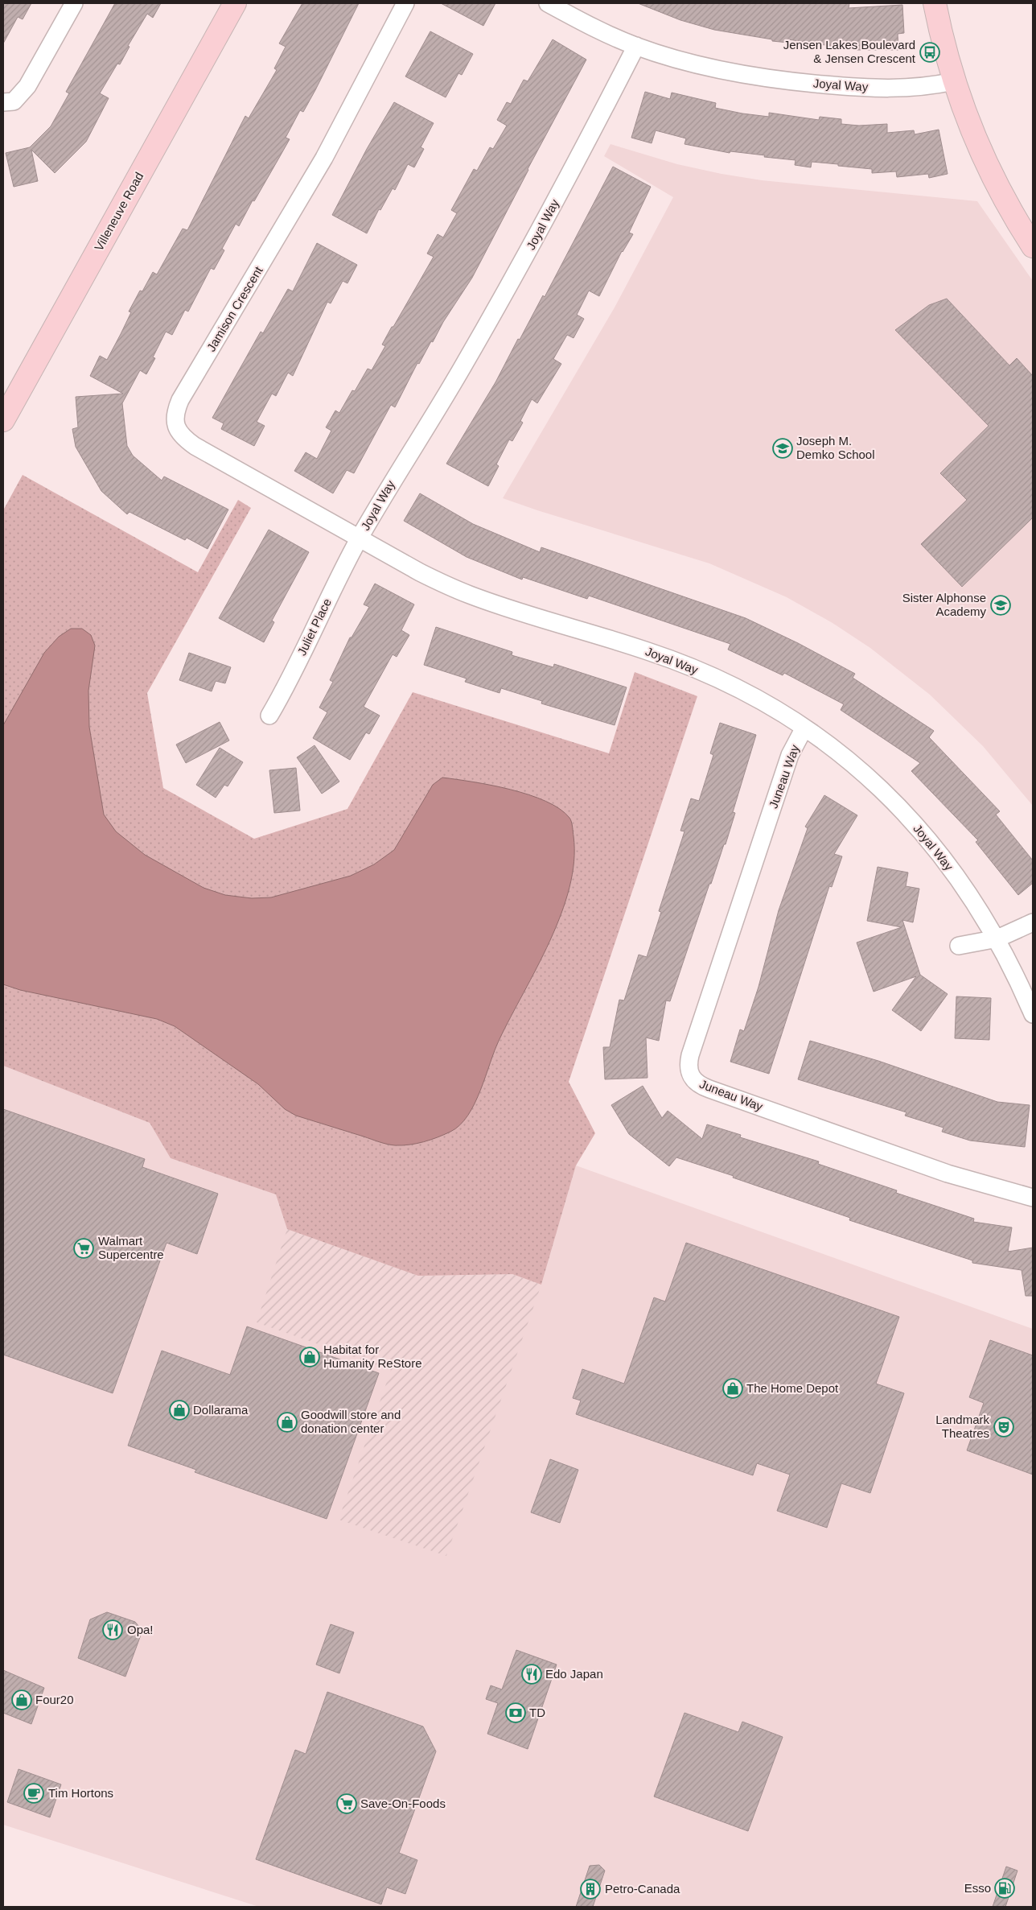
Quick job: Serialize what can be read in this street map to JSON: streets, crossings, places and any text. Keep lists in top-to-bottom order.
{
  "streets": {
    "main road": ["Villeneuve Road"],
    "street": [
      "Joyal Way",
      "Jamison Crescent",
      "Juliet Place",
      "Juneau Way"
    ]
  },
  "crossings": [
    ["Joyal Way", "Jamison Crescent"],
    ["Joyal Way", "Juliet Place"],
    ["Joyal Way", "Juneau Way"],
    ["Jamison Crescent", "Juliet Place"]
  ],
  "places": {
    "bus stop": ["Jensen Lakes Boulevard & Jensen Crescent"],
    "school or university": ["Joseph M. Demko School", "Sister Alphonse Academy"],
    "supermarket": ["Walmart Supercentre", "Save-On-Foods"],
    "shop": [
      "Habitat for Humanity ReStore",
      "The Home Depot",
      "Dollarama",
      "Goodwill store and donation center",
      "Four20"
    ],
    "theatre": ["Landmark Theatres"],
    "restaurant": ["Opa!", "Edo Japan"],
    "bank": ["TD"],
    "cafe": ["Tim Hortons"],
    "fuel station": ["Esso"],
    "building": ["Petro-Canada"]
  }
}
